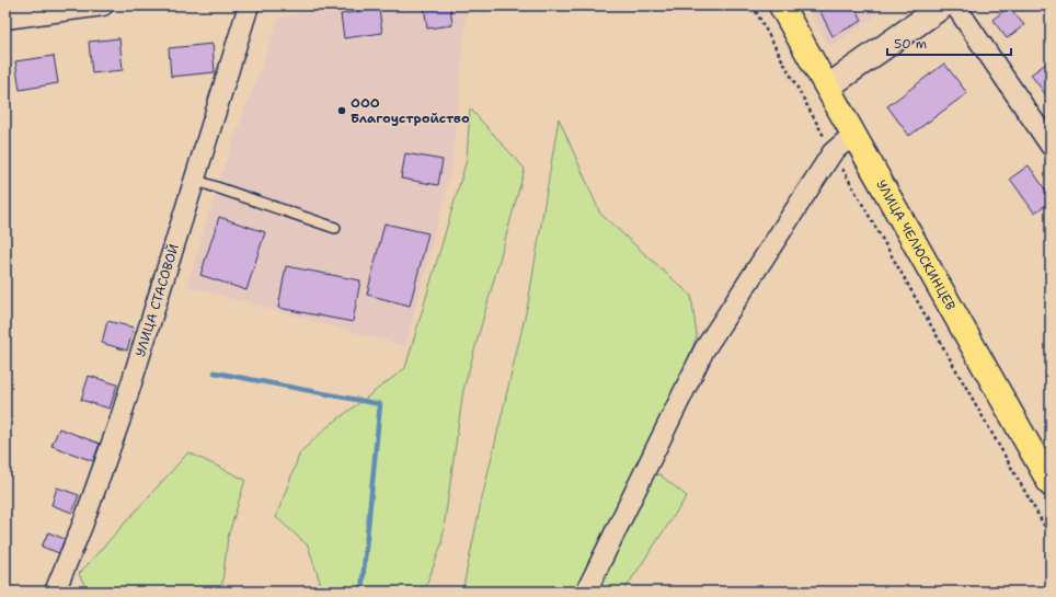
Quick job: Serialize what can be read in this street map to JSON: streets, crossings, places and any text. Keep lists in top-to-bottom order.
{
  "streets": {
    "main road": ["УЛИЦА ЧЕЛЮСКИНЦЕВ"],
    "street": ["УЛИЦА СТАСОВОЙ"]
  },
  "places": ["ООО Благоустройство"],
  "scale_bar": "50 m"
}
